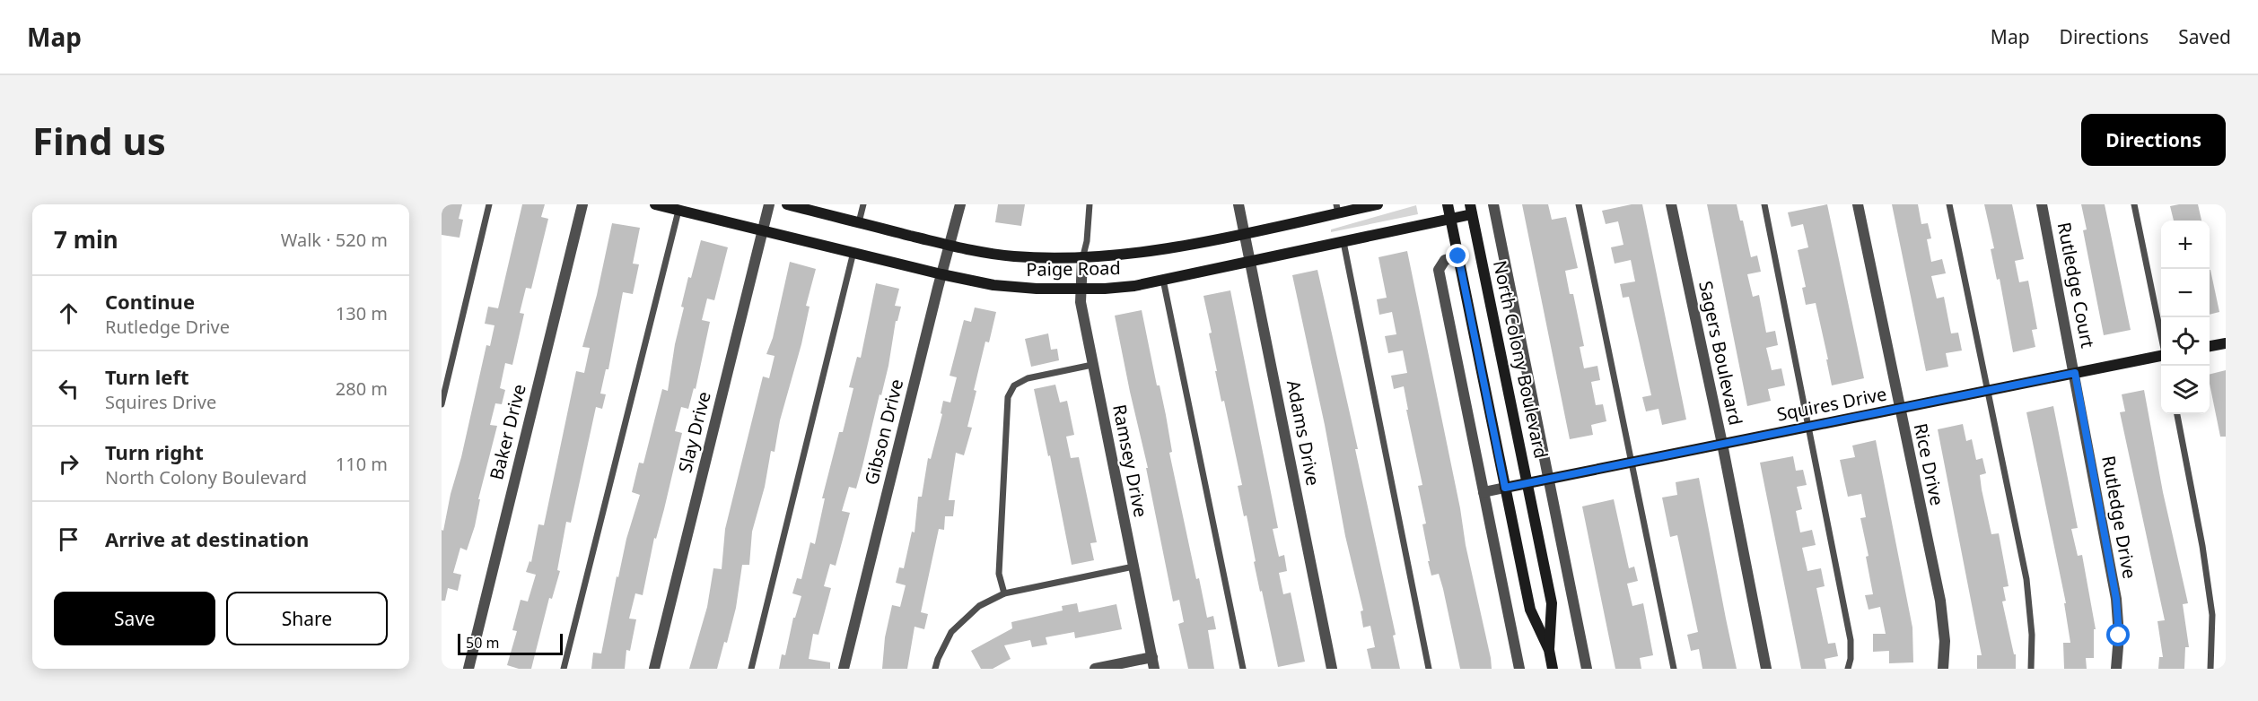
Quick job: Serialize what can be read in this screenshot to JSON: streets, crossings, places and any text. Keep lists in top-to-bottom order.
{
  "streets": {
    "street": [
      "Paige Road",
      "Rutledge Court",
      "Sagers Boulevard",
      "North Colony Boulevard",
      "Squires Drive",
      "Baker Drive",
      "Slay Drive",
      "Gibson Drive",
      "Adams Drive",
      "Ramsey Drive",
      "Rice Drive",
      "Rutledge Drive"
    ]
  },
  "crossings": [
    ["Paige Road", "North Colony Boulevard"],
    ["Paige Road", "Slay Drive"],
    ["Paige Road", "Gibson Drive"],
    ["Paige Road", "Adams Drive"],
    ["Paige Road", "Ramsey Drive"],
    ["Rutledge Court", "Squires Drive"],
    ["Rutledge Court", "Rutledge Drive"],
    ["Sagers Boulevard", "Squires Drive"],
    ["North Colony Boulevard", "Squires Drive"],
    ["Squires Drive", "Rice Drive"],
    ["Squires Drive", "Rutledge Drive"]
  ],
  "scale_bar": "50 m",
  "page": {
    "header": "Map",
    "nav": ["Map", "Directions", "Saved"],
    "buttons": [
      "Directions",
      ["Save", "Share"]
    ],
    "title": "Find us",
    "heading": ["7 min", "Walk · 520 m"],
    "map_buttons": ["+", "−"],
    "list": [
      ["Continue", "Rutledge Drive", "130 m"],
      ["Turn left", "Squires Drive", "280 m"],
      ["Turn right", "North Colony Boulevard", "110 m"],
      "Arrive at destination"
    ],
    "scale": "50 m"
  }
}
